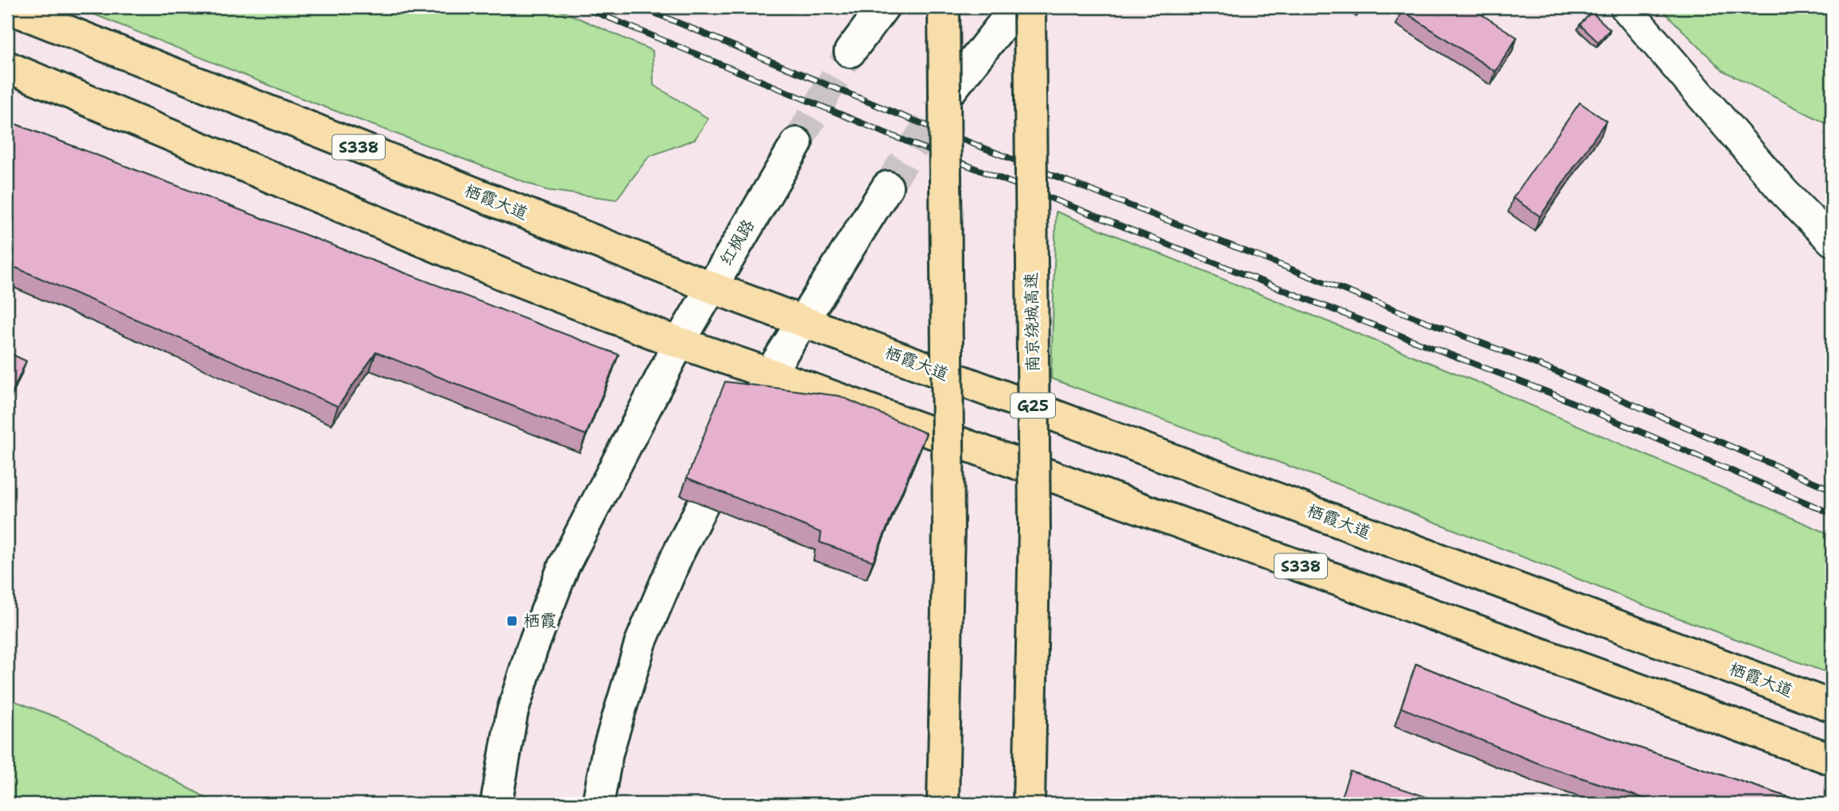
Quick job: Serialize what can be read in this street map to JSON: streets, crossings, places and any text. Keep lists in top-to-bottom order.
{
  "streets": {
    "main road": [
      "S338",
      "栖霞大道",
      "红枫路",
      "南京绕城高速",
      "G25"
    ]
  },
  "crossings": [
    ["S338", "红枫路"],
    ["栖霞大道", "红枫路"]
  ],
  "places": {
    "transit": ["栖霞"]
  }
}
